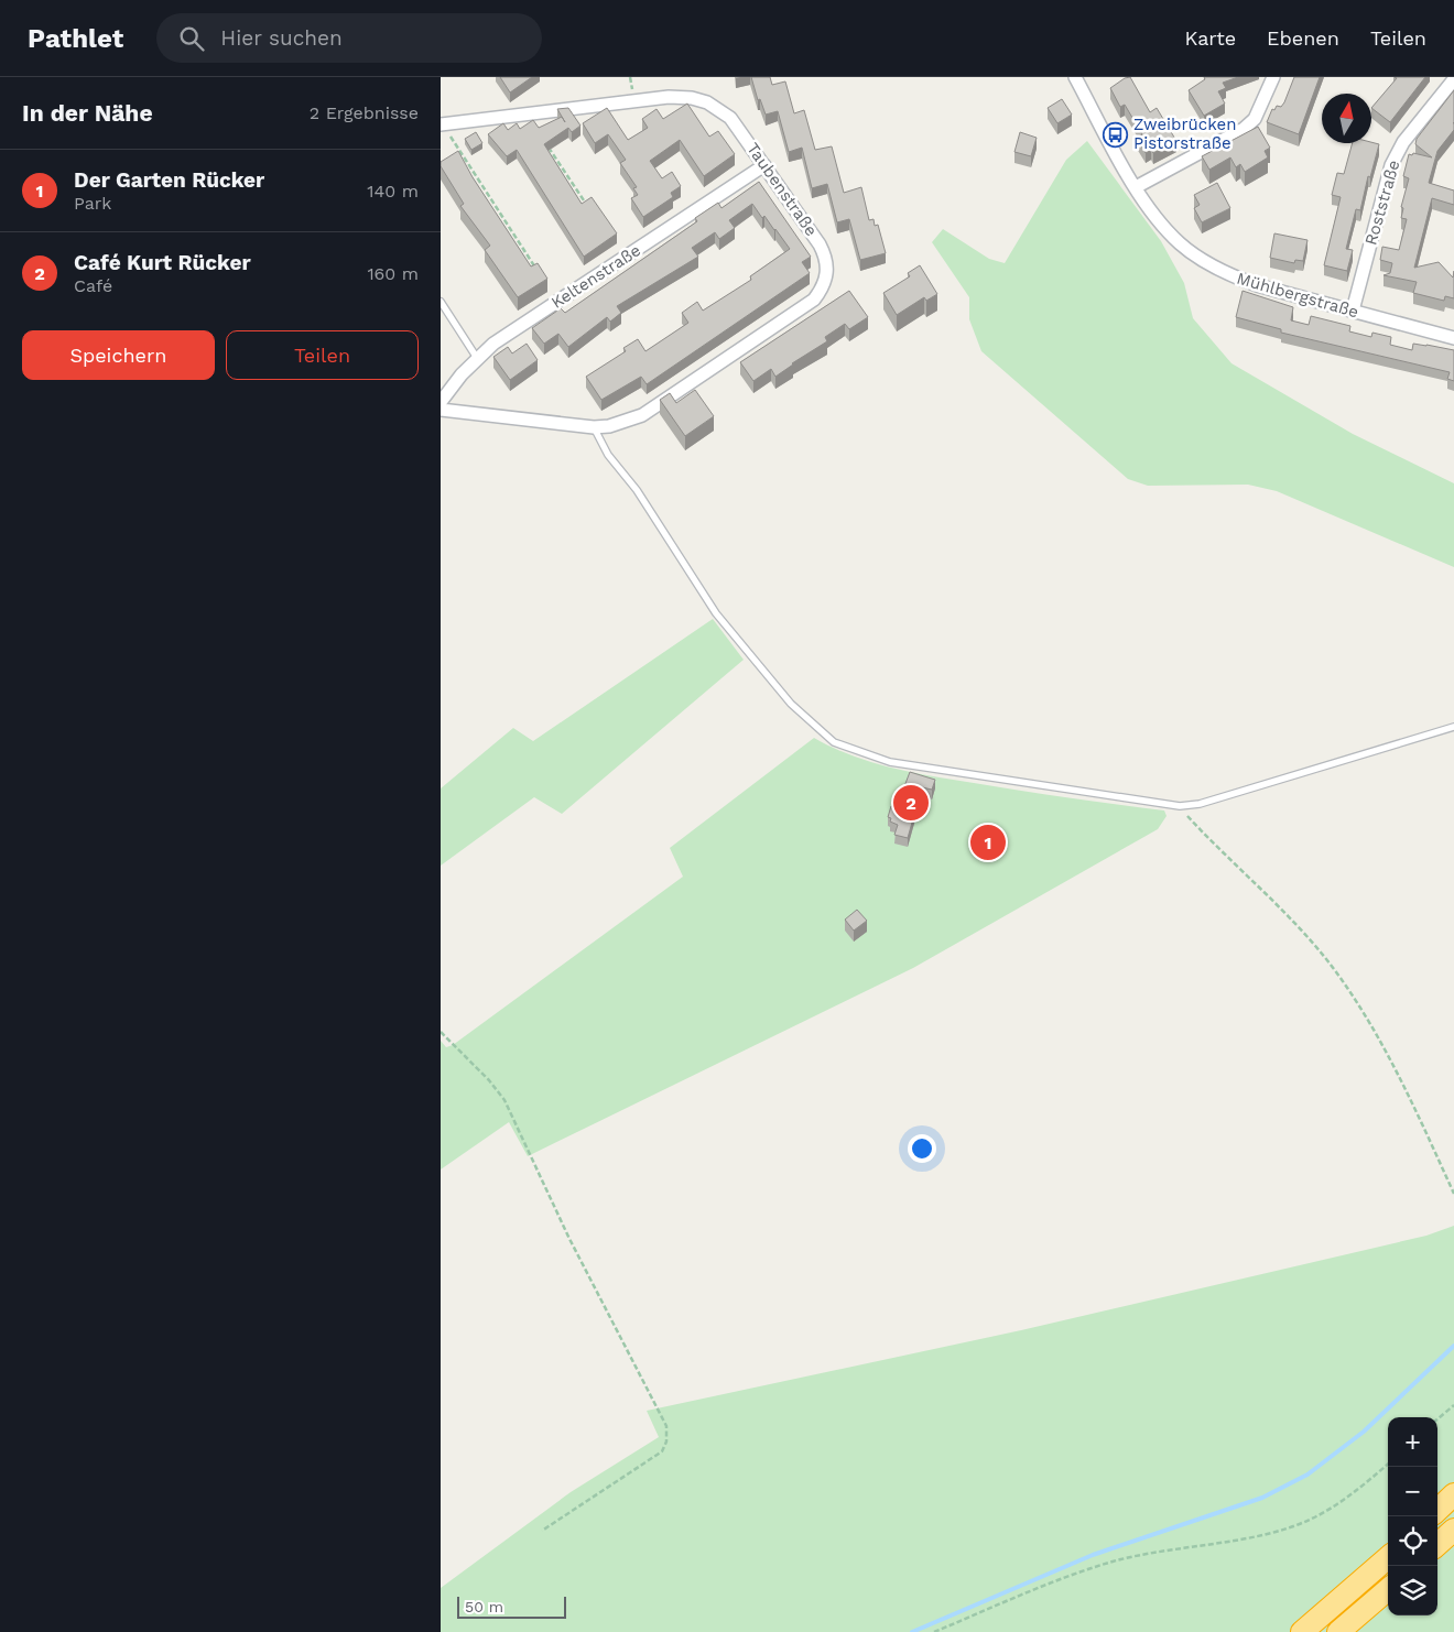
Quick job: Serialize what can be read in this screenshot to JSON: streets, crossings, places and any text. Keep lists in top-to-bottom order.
{
  "streets": {
    "street": [
      "Taubenstraße",
      "Roststraße",
      "Keltenstraße",
      "Mühlbergstraße"
    ]
  },
  "crossings": [
    ["Taubenstraße", "Keltenstraße"],
    ["Roststraße", "Mühlbergstraße"]
  ],
  "places": {
    "bus stop": ["Zweibrücken Pistorstraße"]
  },
  "scale_bar": "50 m",
  "north": "top",
  "page": {
    "header": "Pathlet",
    "search": "Hier suchen",
    "nav": ["Karte", "Ebenen", "Teilen"],
    "heading": ["In der Nähe", "2 Ergebnisse"],
    "list": [
      {
        "mark": "1",
        "name": "Der Garten Rücker",
        "note": "Park",
        "value": "140 m"
      },
      {
        "mark": "2",
        "name": "Café Kurt Rücker",
        "note": "Café",
        "value": "160 m"
      }
    ],
    "buttons": ["Speichern", "Teilen"],
    "pins": ["2", "1"],
    "map_buttons": ["+", "−"],
    "scale": "50 m"
  }
}
